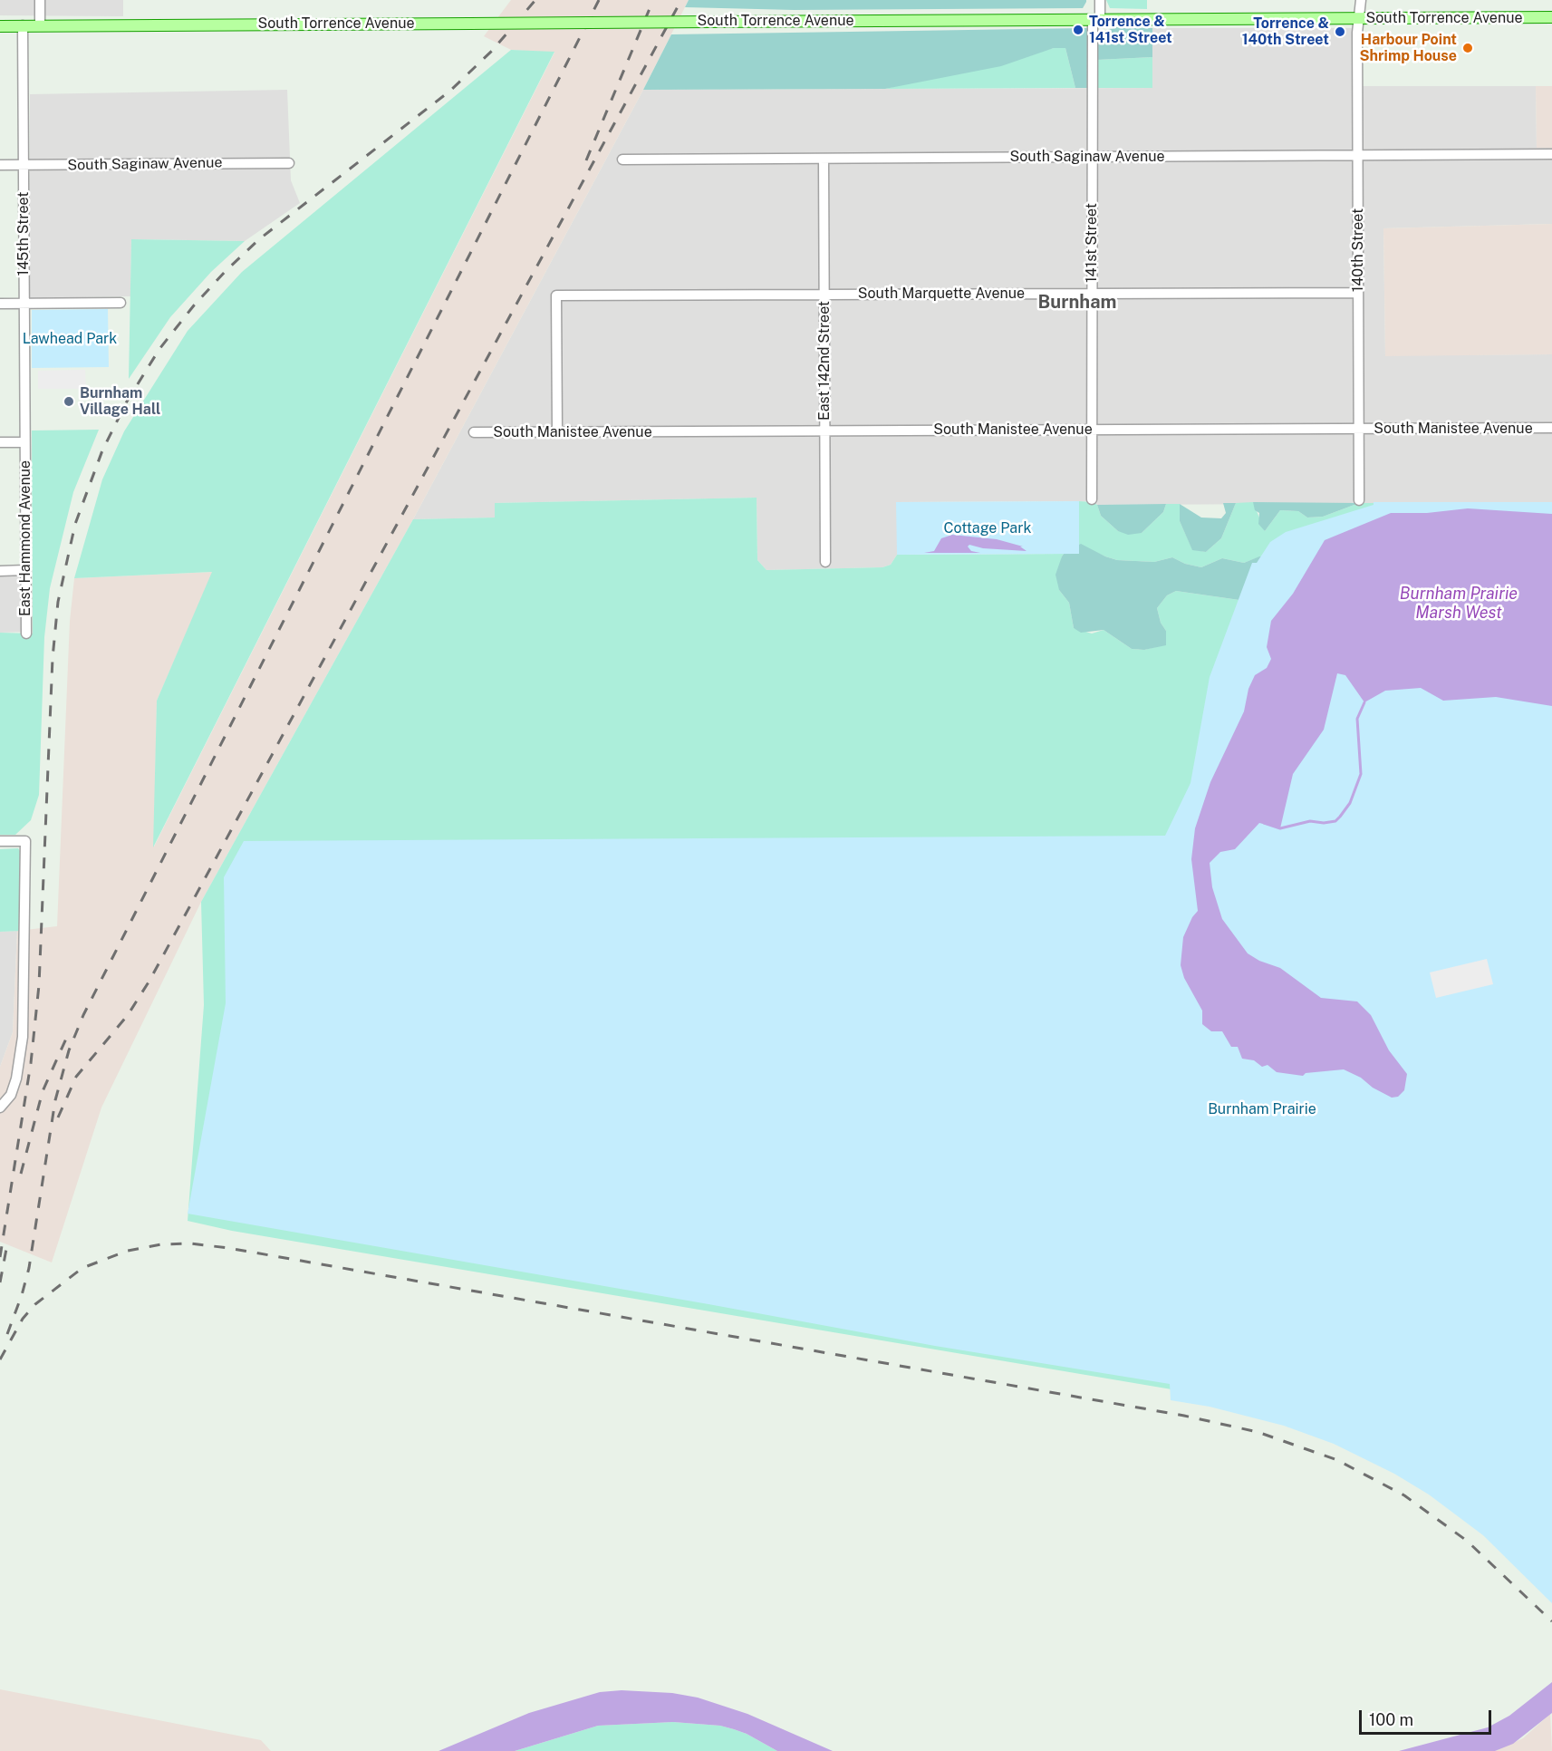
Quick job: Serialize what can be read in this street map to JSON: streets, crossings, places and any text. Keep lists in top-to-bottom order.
{
  "streets": {
    "main road": ["South Torrence Avenue"],
    "street": [
      "South Saginaw Avenue",
      "145th Street",
      "141st Street",
      "140th Street",
      "South Marquette Avenue",
      "East 142nd Street",
      "South Manistee Avenue",
      "East Hammond Avenue"
    ]
  },
  "crossings": [
    ["South Torrence Avenue", "145th Street"],
    ["South Torrence Avenue", "141st Street"],
    ["South Torrence Avenue", "140th Street"],
    ["South Saginaw Avenue", "145th Street"],
    ["South Saginaw Avenue", "141st Street"],
    ["South Saginaw Avenue", "140th Street"],
    ["South Saginaw Avenue", "East 142nd Street"],
    ["145th Street", "East Hammond Avenue"],
    ["141st Street", "South Marquette Avenue"],
    ["141st Street", "South Manistee Avenue"],
    ["140th Street", "South Marquette Avenue"],
    ["140th Street", "South Manistee Avenue"],
    ["South Marquette Avenue", "East 142nd Street"],
    ["South Marquette Avenue", "South Manistee Avenue"],
    ["East 142nd Street", "South Manistee Avenue"]
  ],
  "districts": ["Burnham"],
  "water": ["Burnham Prairie Marsh West"],
  "parks": ["Lawhead Park", "Cottage Park", "Burnham Prairie"],
  "places": [
    "Torrence & 141st Street",
    "Torrence & 140th Street",
    "Harbour Point Shrimp House",
    "Burnham Village Hall"
  ],
  "scale_bar": "100 m"
}
